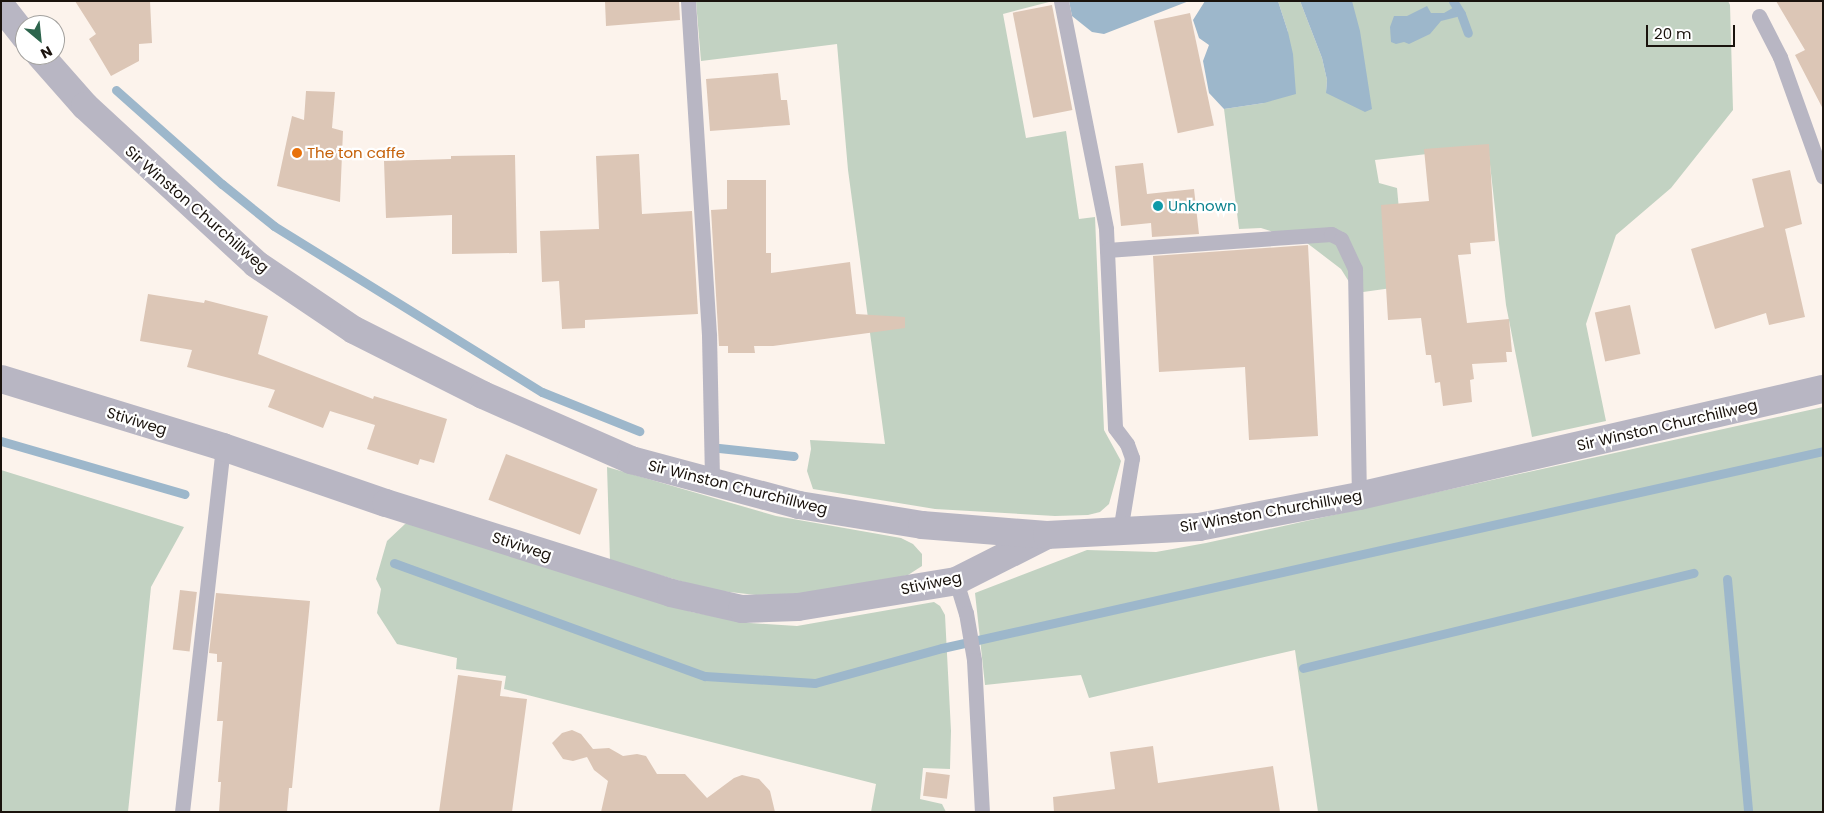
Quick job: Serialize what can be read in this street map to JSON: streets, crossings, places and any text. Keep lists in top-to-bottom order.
{
  "streets": {
    "street": ["Sir Winston Churchillweg", "Stiviweg"]
  },
  "crossings": [
    ["Sir Winston Churchillweg", "Stiviweg"]
  ],
  "places": ["The ton caffe", "Unknown"],
  "scale_bar": "20 m",
  "north": "bottom right"
}
